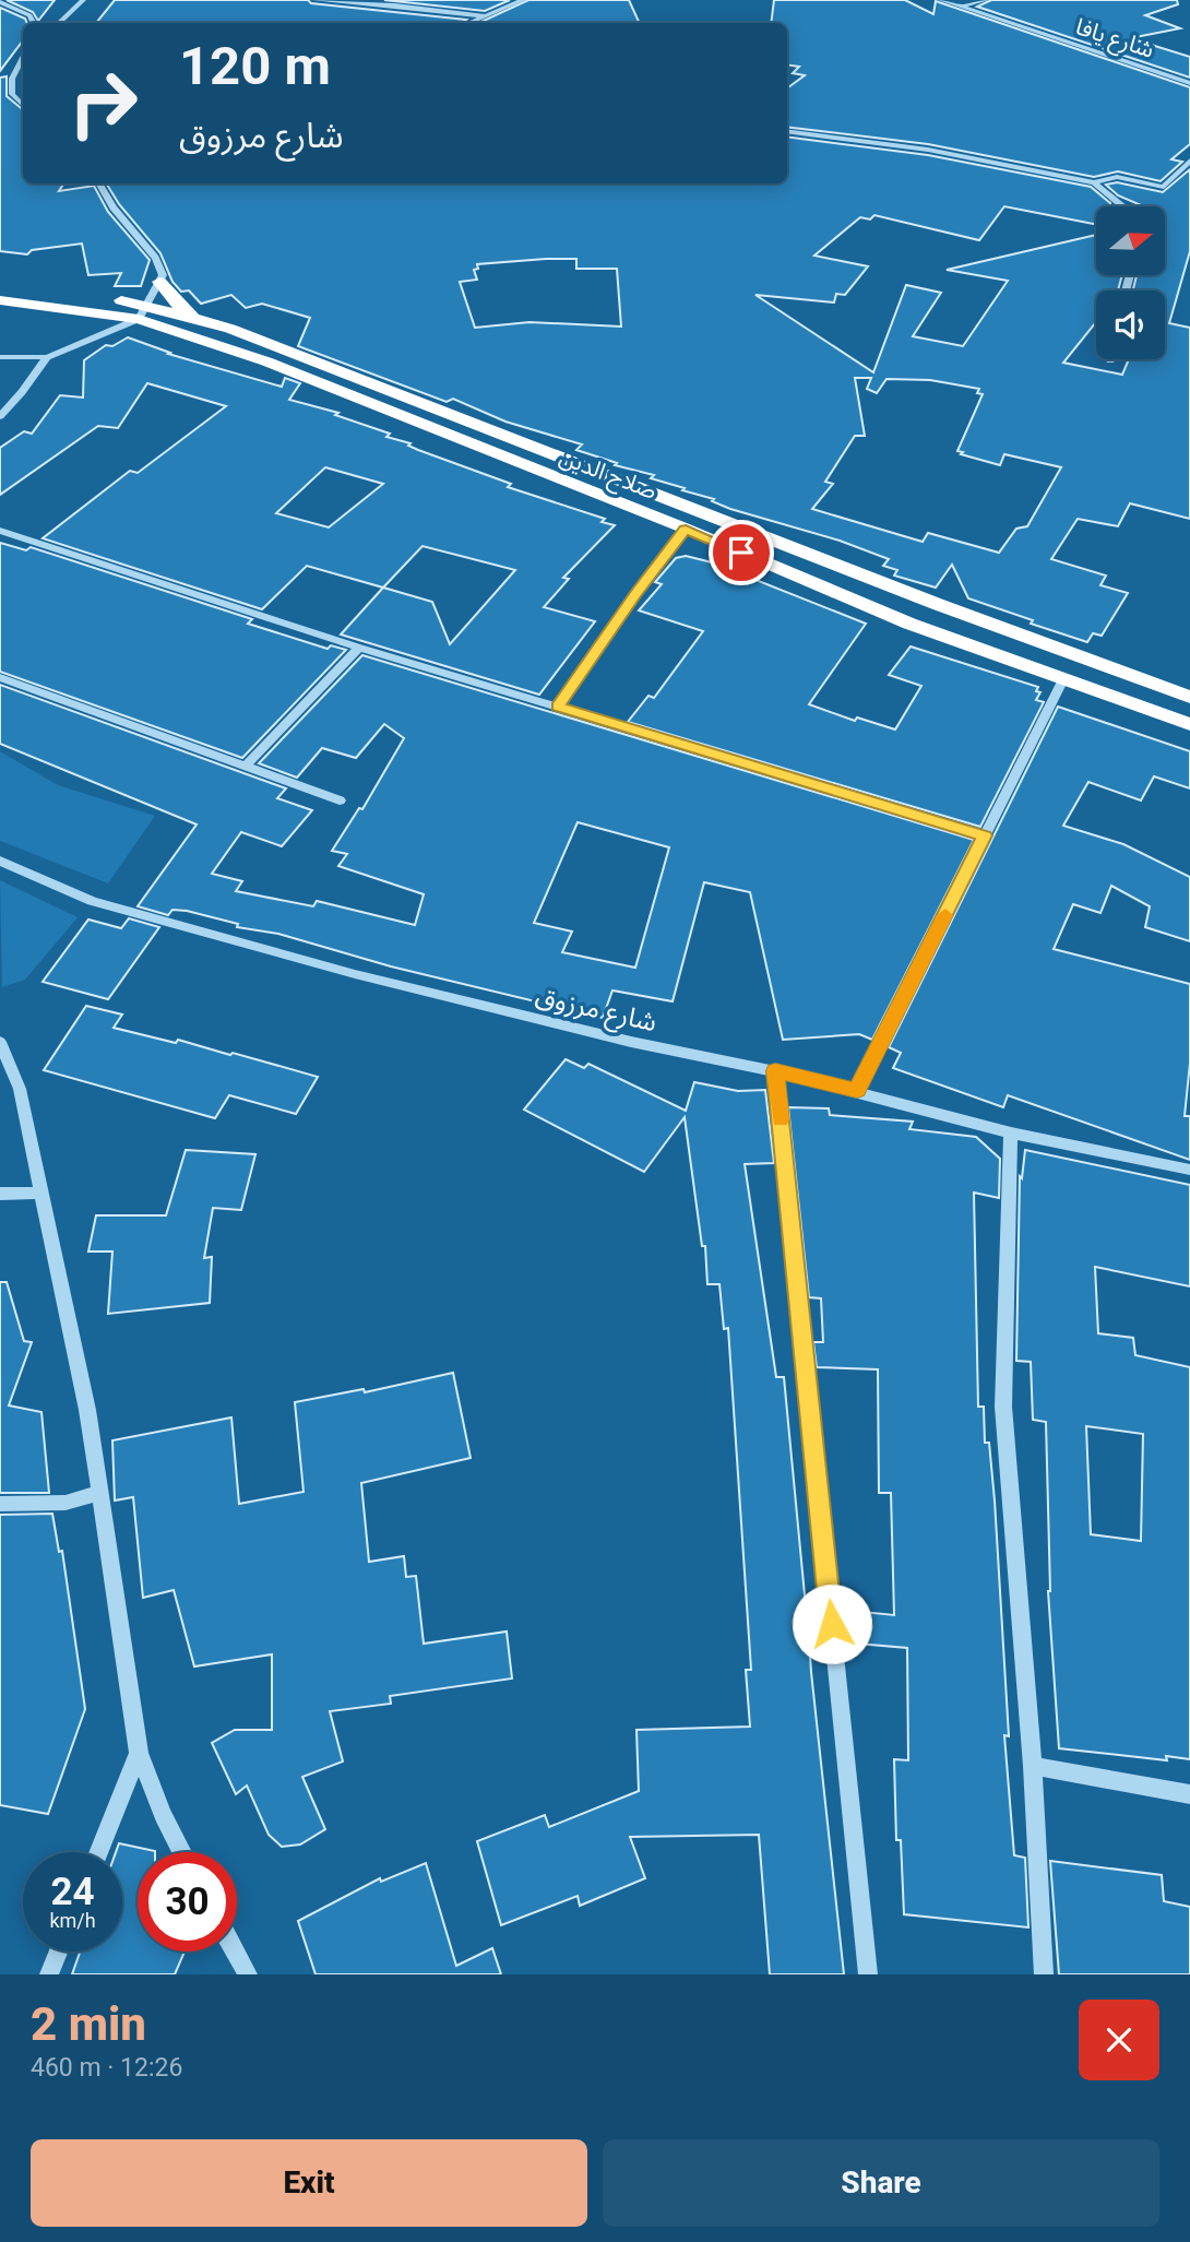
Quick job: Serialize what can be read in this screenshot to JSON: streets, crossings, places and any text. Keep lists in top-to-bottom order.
{
  "streets": {
    "highway": ["صلاح الدين"],
    "street": ["شارع يافا", "شارع مرزوق"]
  },
  "north": "right",
  "page": {
    "turn": ["120 m", "شارع مرزوق"],
    "speed": "24 km/h",
    "limit": "30",
    "heading": ["2 min", "460 m · 12:26"],
    "buttons": ["Exit", "Share"]
  }
}
